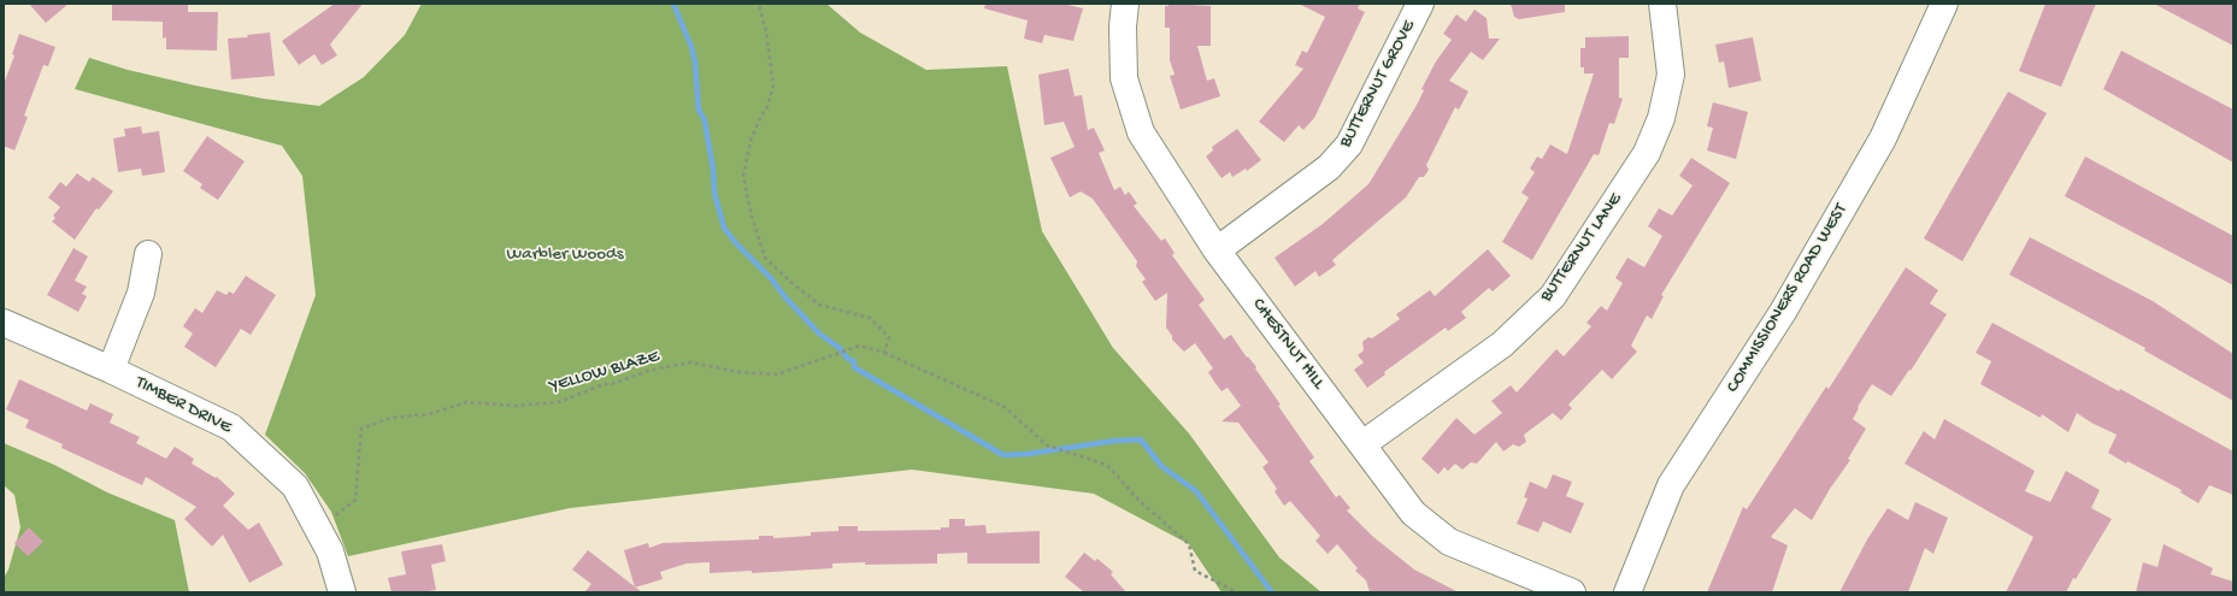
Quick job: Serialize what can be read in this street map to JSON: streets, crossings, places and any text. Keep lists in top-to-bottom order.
{
  "streets": {
    "street": [
      "BUTTERNUT GROVE",
      "BUTTERNUT LANE",
      "COMMISSIONERS ROAD WEST",
      "CHESTNUT HILL",
      "TIMBER DRIVE"
    ],
    "path": ["YELLOW BLAZE"]
  },
  "crossings": [
    ["BUTTERNUT GROVE", "CHESTNUT HILL"],
    ["BUTTERNUT LANE", "CHESTNUT HILL"],
    ["YELLOW BLAZE", "TIMBER DRIVE"]
  ],
  "parks": ["Warbler Woods"]
}
